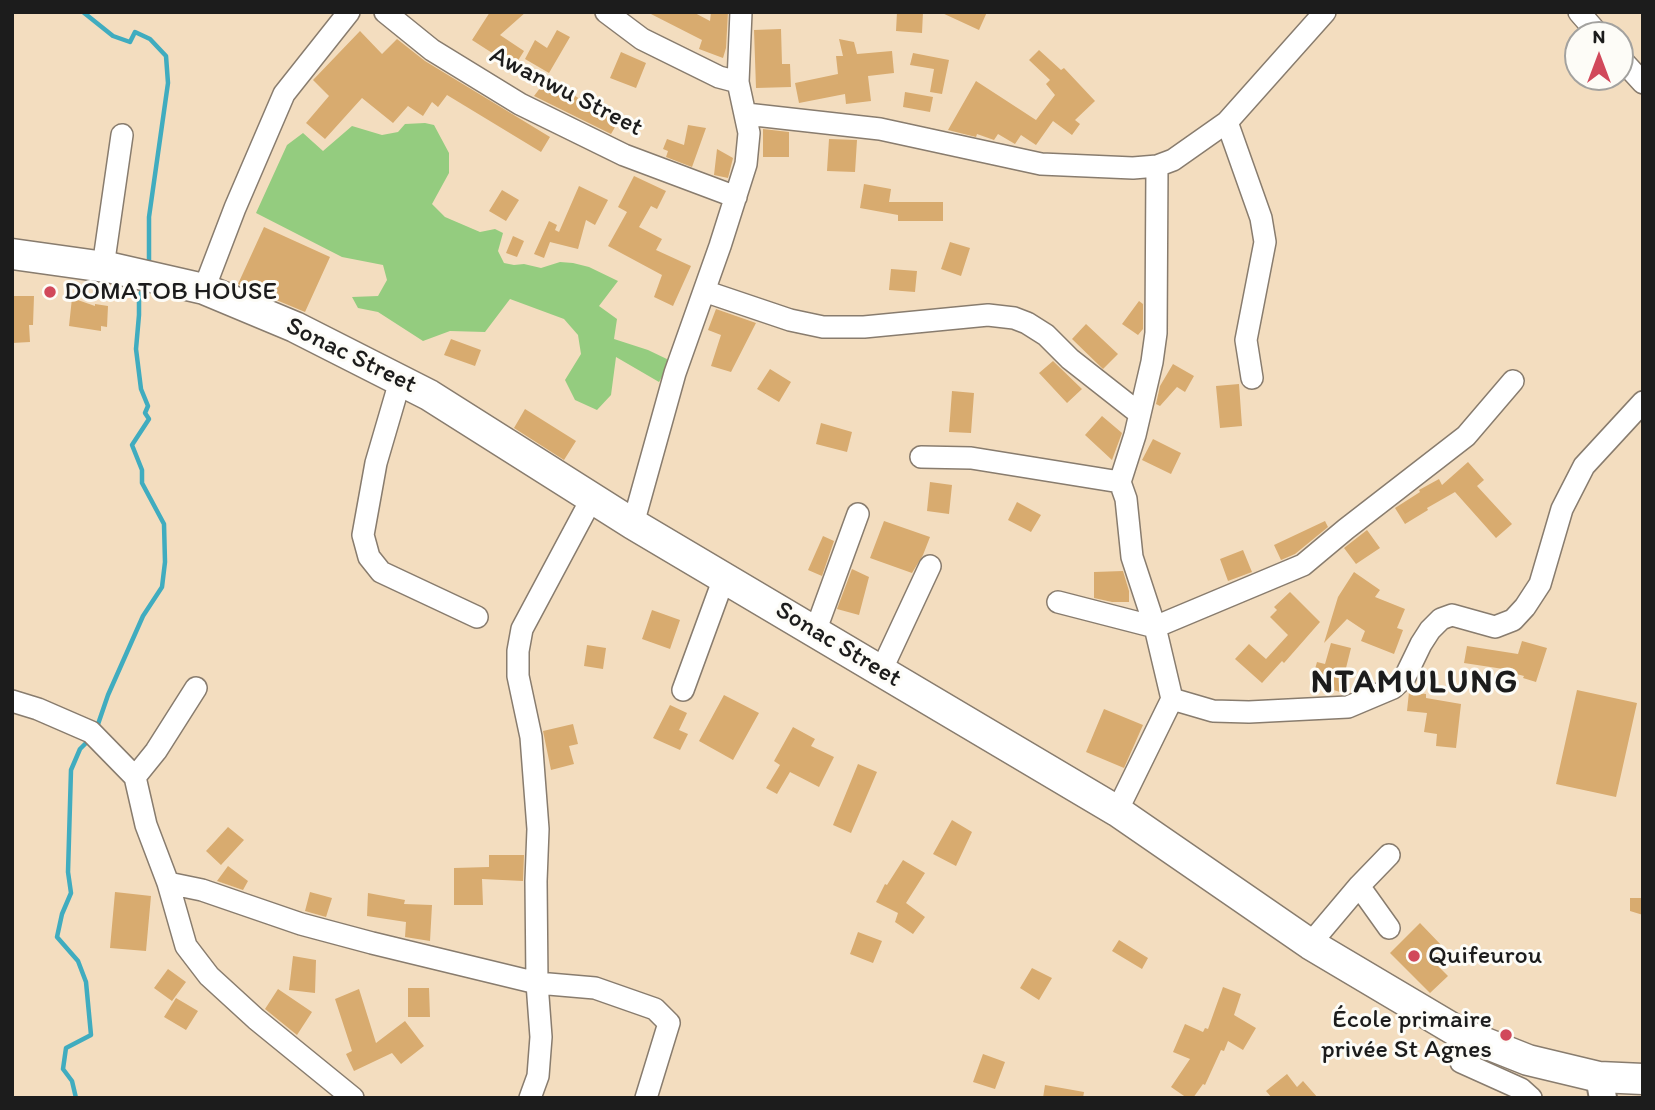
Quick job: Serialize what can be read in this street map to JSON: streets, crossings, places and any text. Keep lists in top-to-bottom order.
{
  "streets": {
    "highway": ["Sonac Street"],
    "street": ["Awanwu Street"]
  },
  "districts": ["NTAMULUNG"],
  "places": ["DOMATOB HOUSE", "Quifeurou", "École primaire privée St Agnes"],
  "north": "top"
}
